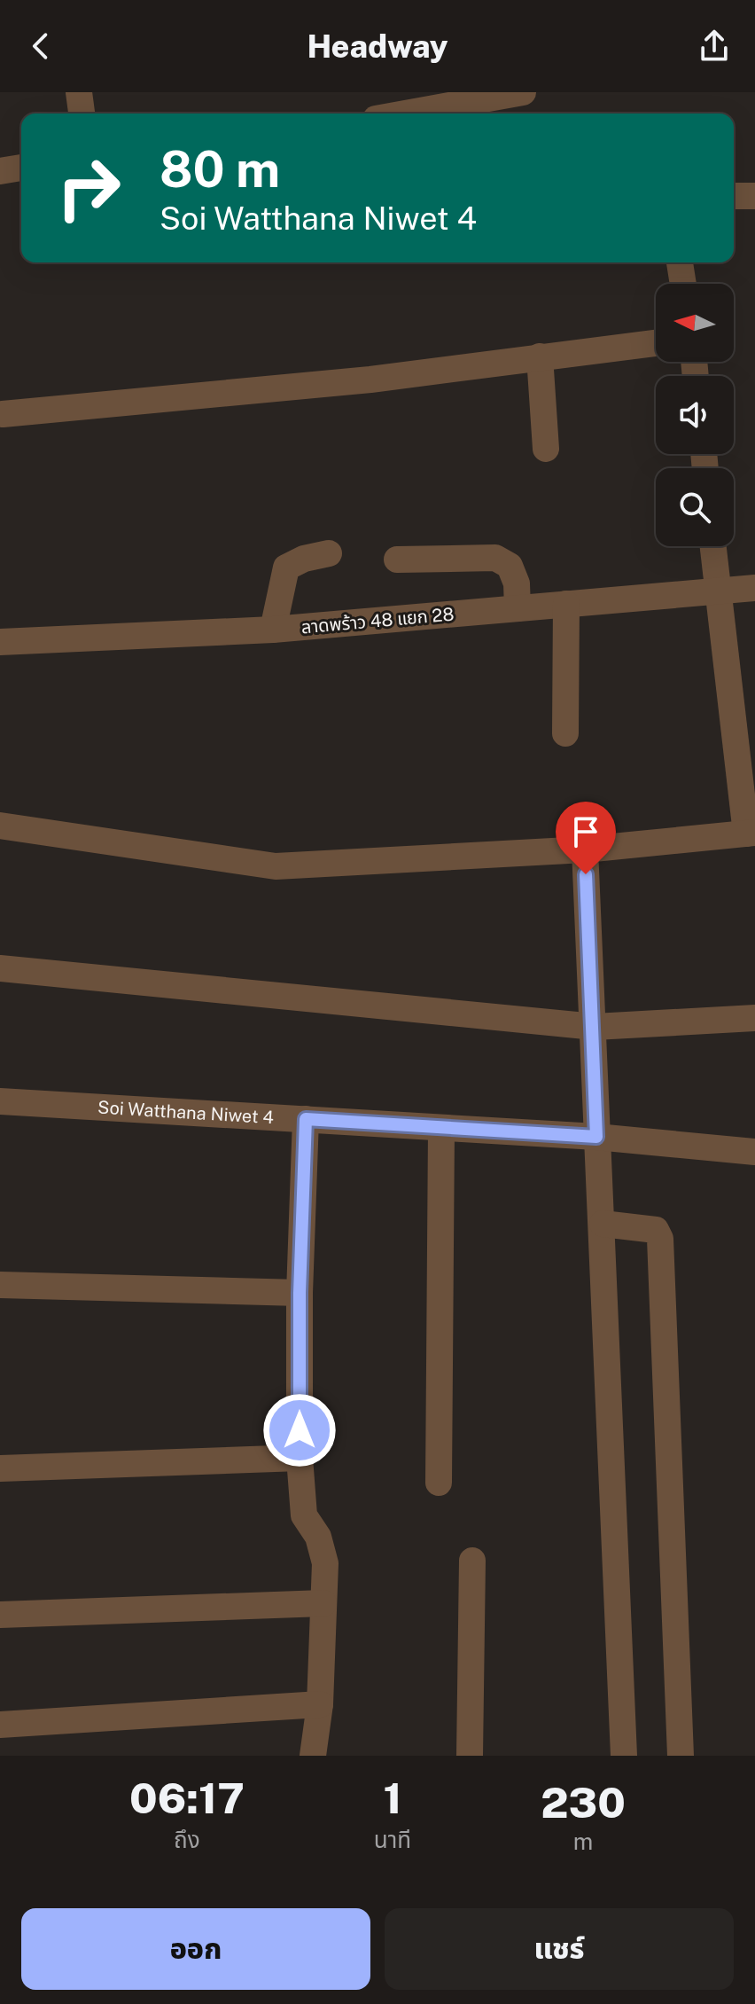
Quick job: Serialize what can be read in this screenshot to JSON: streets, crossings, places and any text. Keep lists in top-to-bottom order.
{
  "streets": {
    "street": ["ลาดพร้าว 48 แยก 28", "Soi Watthana Niwet 4"]
  },
  "north": "left",
  "page": {
    "header": "Headway",
    "turn": ["80 m", "Soi Watthana Niwet 4"],
    "eta": [
      "06:17",
      "ถึง",
      "1",
      "นาที",
      "230",
      "m"
    ],
    "buttons": ["ออก", "แชร์"]
  }
}
